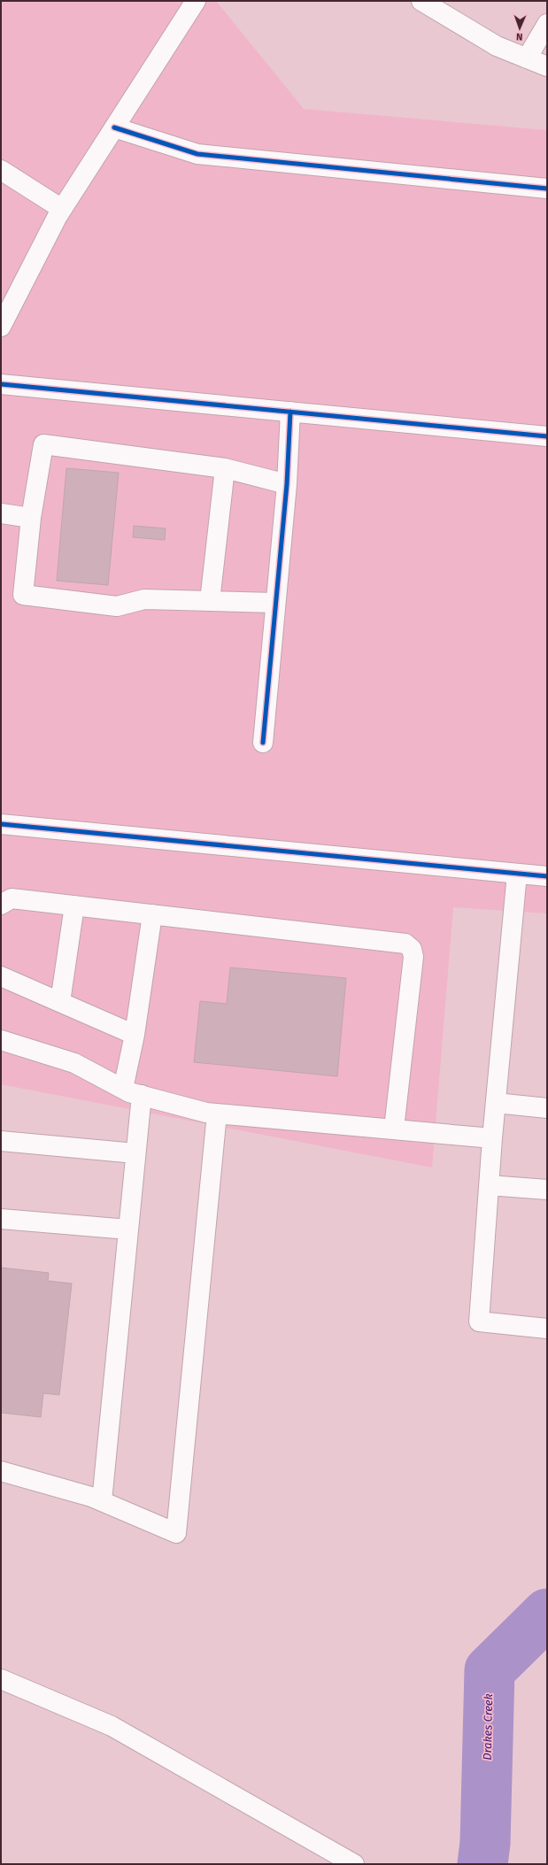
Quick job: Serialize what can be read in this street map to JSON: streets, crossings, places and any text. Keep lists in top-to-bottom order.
{
  "water": ["Drakes Creek"],
  "north": "bottom"
}
